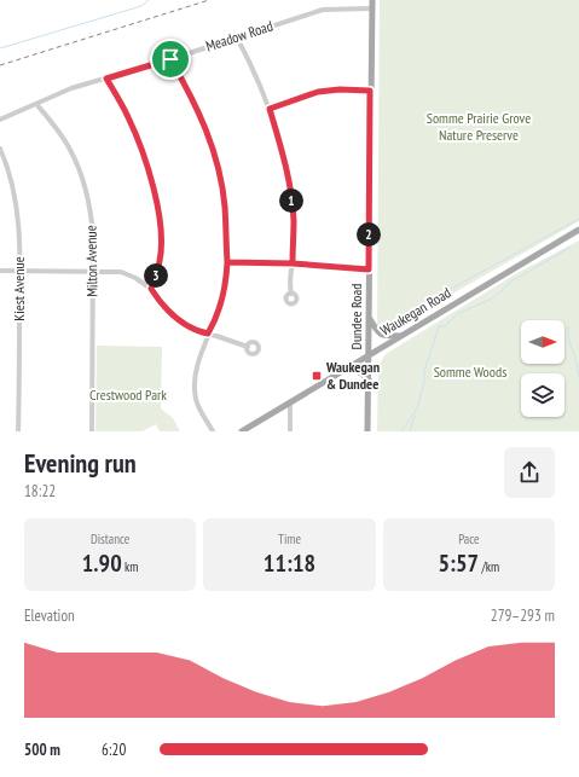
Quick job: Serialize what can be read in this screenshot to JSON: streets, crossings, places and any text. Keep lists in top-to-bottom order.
{
  "streets": {
    "main road": ["Waukegan Road", "Dundee Road"],
    "street": ["Meadow Road", "Milton Avenue", "Kiest Avenue"]
  },
  "crossings": [
    ["Meadow Road", "Milton Avenue"],
    ["Meadow Road", "Dundee Road"],
    ["Waukegan Road", "Dundee Road"]
  ],
  "parks": ["Somme Prairie Grove Nature Preserve", "Somme Woods", "Crestwood Park"],
  "places": {
    "transit": ["Waukegan & Dundee"]
  },
  "north": "right",
  "page": {
    "pins": ["1", "2", "3"],
    "heading": ["Evening run", "18:22"],
    "stats": [
      ["Distance", "1.90 km"],
      ["Time", "11:18"],
      ["Pace", "5:57 /km"]
    ],
    "chart": ["Elevation", "279–293 m"],
    "list": [
      {
        "name": "500 m",
        "note": "6:20"
      }
    ]
  }
}
